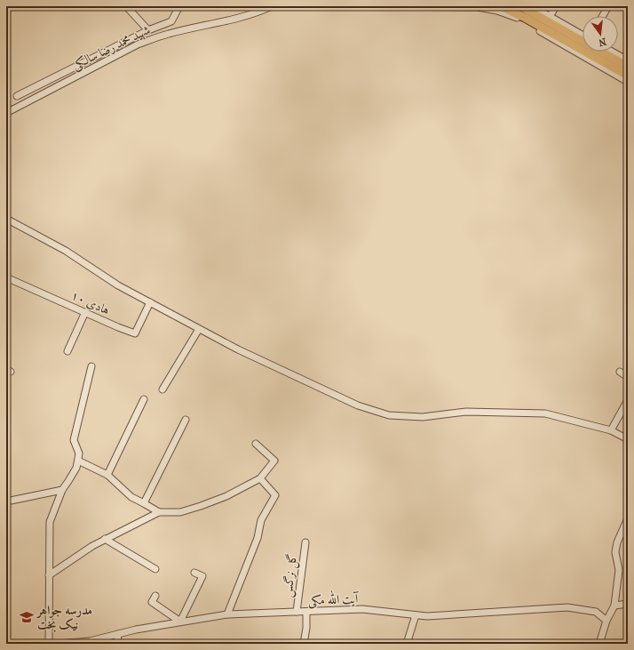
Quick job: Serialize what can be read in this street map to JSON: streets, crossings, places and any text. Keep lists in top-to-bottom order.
{
  "streets": {
    "street": [
      "شهید محمد رضا سالکی",
      "هادی ۱۰",
      "گل نرگس",
      "آیت الله مکی"
    ]
  },
  "crossings": [
    ["گل نرگس", "آیت الله مکی"]
  ],
  "places": {
    "school or university": ["مدرسه جواهر نیک بخت"]
  },
  "north": "bottom"
}
